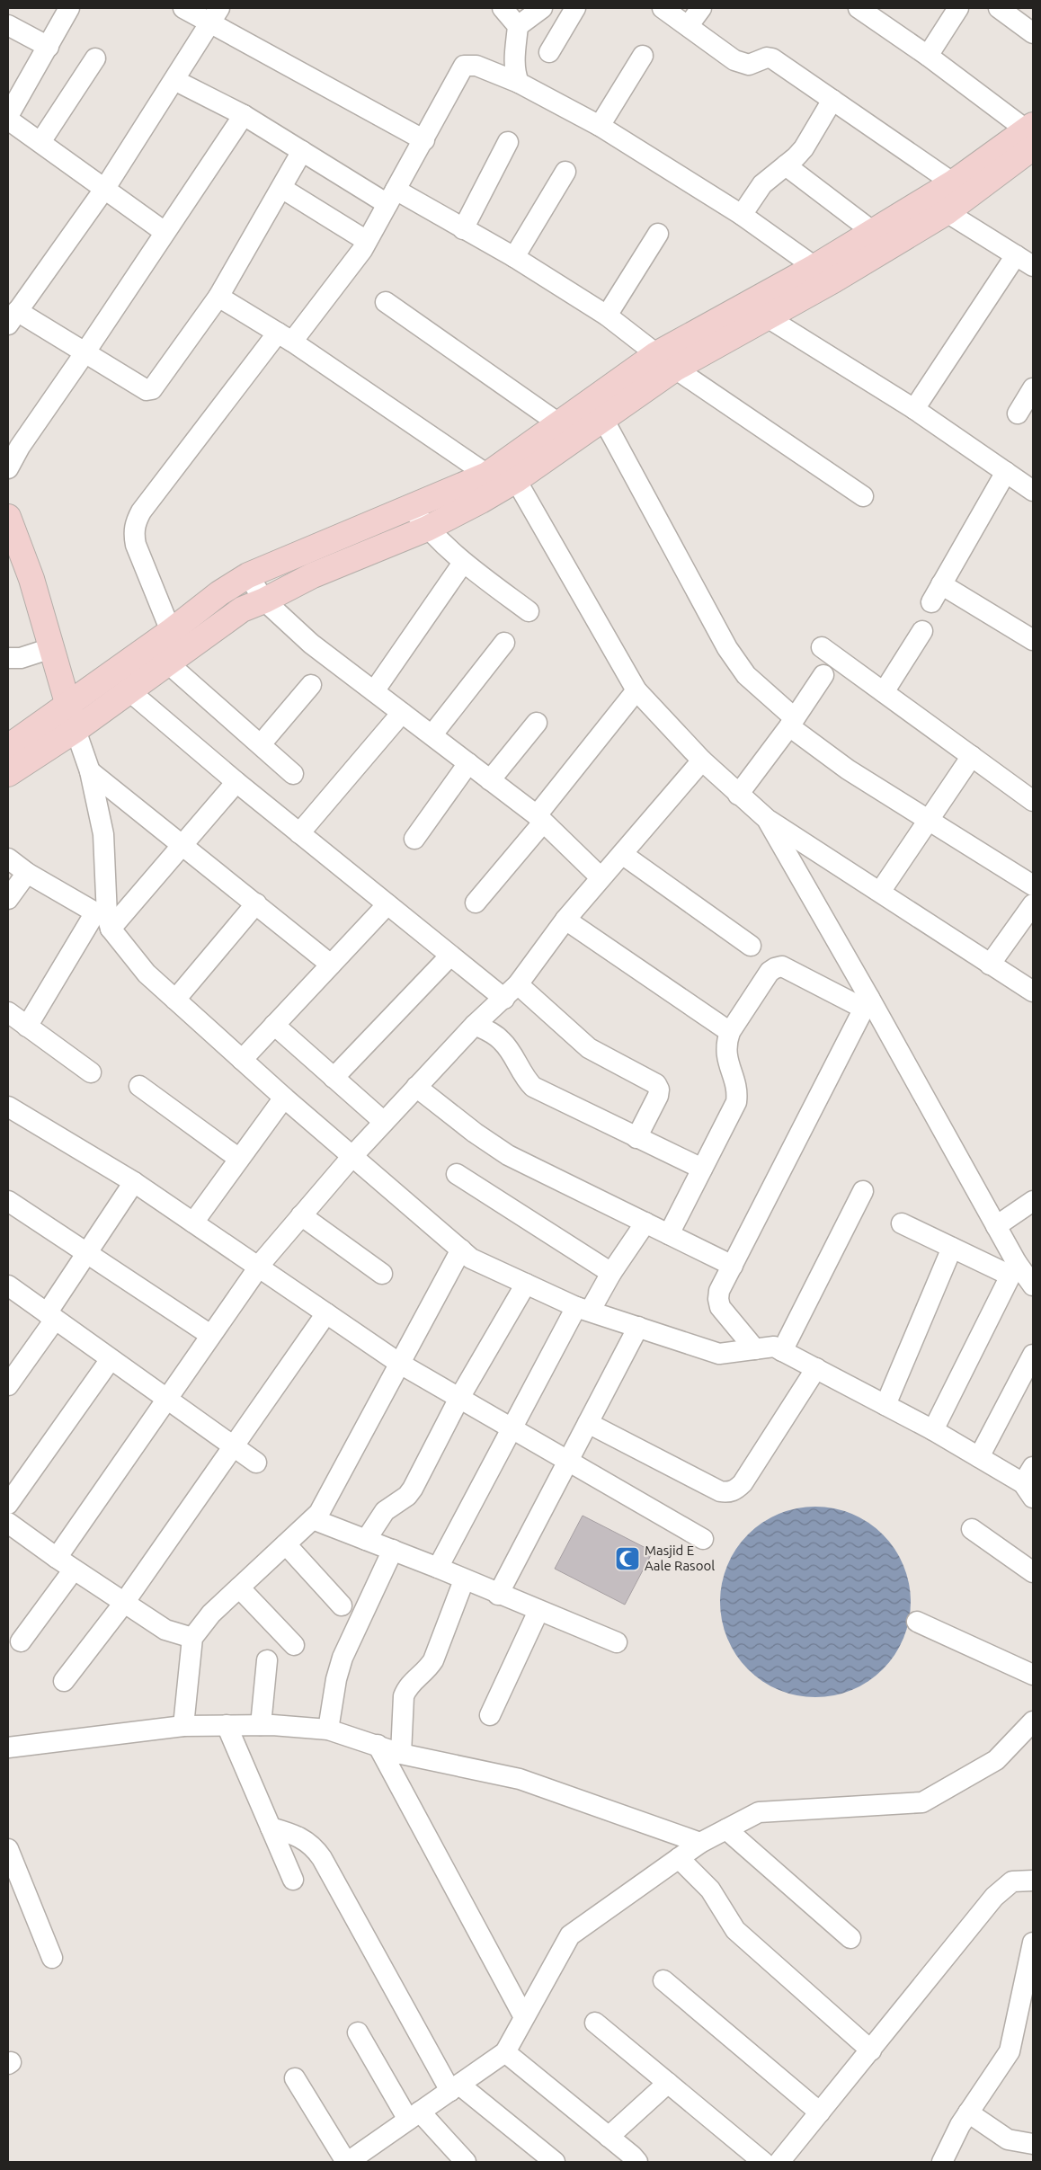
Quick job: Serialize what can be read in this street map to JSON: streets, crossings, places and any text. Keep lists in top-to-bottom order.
{
  "places": {
    "mosque": ["Masjid E Aale Rasool"]
  }
}
